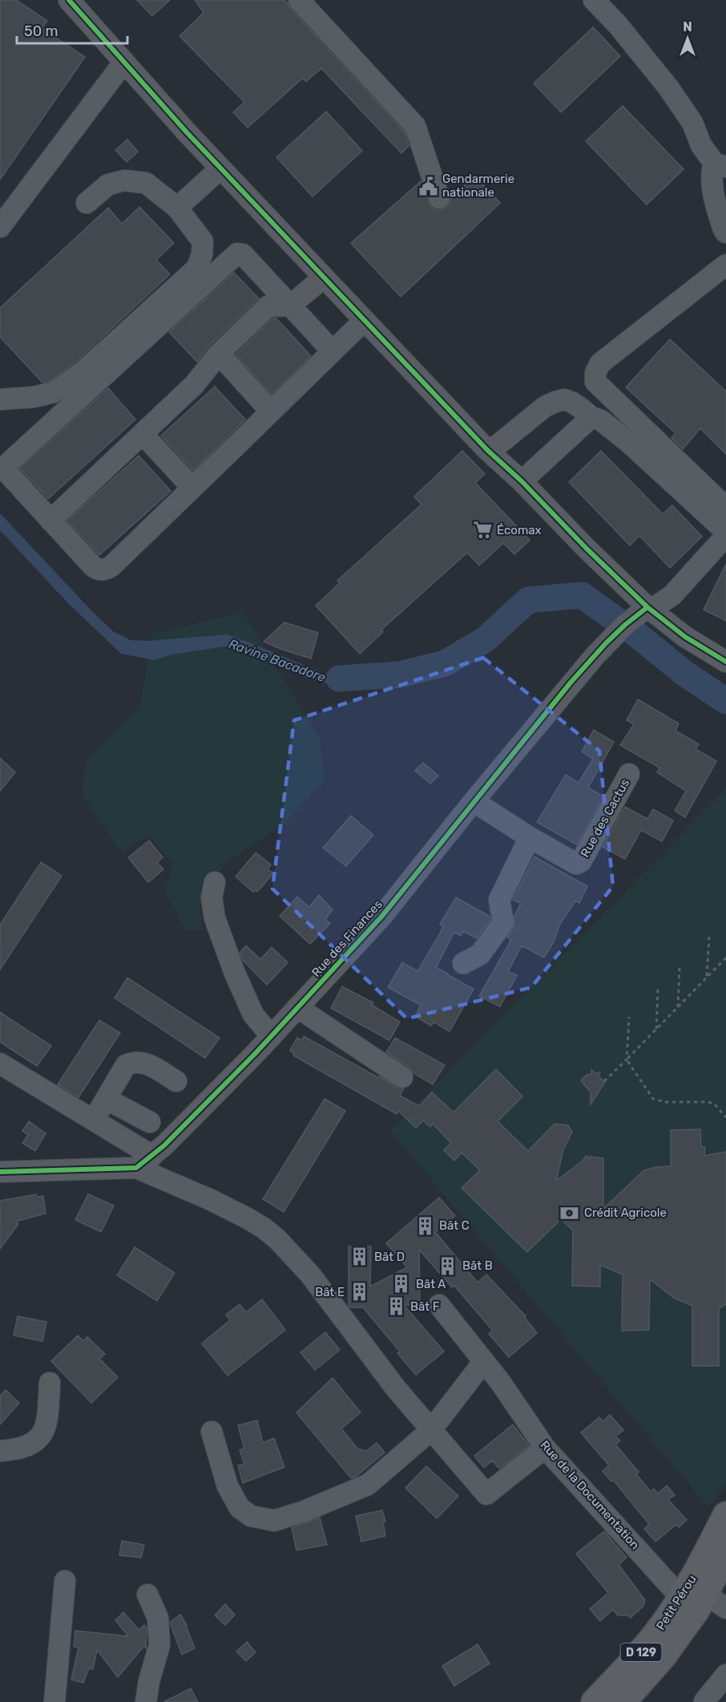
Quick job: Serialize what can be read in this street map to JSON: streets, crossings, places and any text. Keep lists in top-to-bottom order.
{
  "streets": {
    "highway": ["Petit Pérou", "D 129"],
    "street": ["Rue des Cactus", "Rue des Finances", "Rue de la Documentation"]
  },
  "crossings": [
    ["Rue des Cactus", "Rue des Finances"],
    ["Rue de la Documentation", "Petit Pérou"]
  ],
  "water": ["Ravine Bacadore"],
  "places": {
    "public building": ["Gendarmerie nationale"],
    "supermarket": ["Écomax"],
    "bank": ["Crédit Agricole"],
    "building": [
      "Bât C",
      "Bât D",
      "Bât B",
      "Bât A",
      "Bât E",
      "Bât F"
    ]
  },
  "scale_bar": "50 m",
  "north": "top"
}
